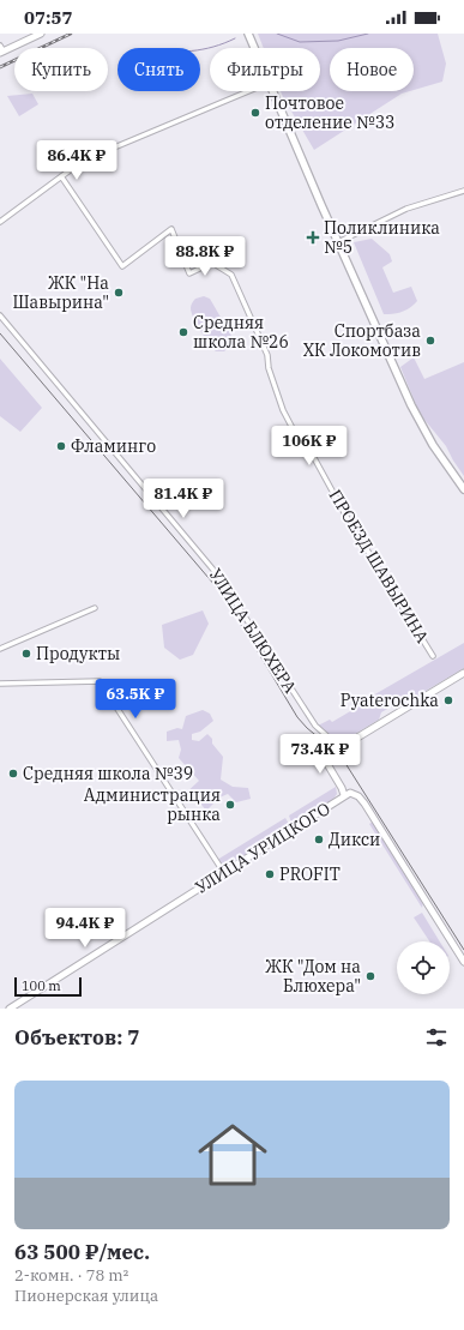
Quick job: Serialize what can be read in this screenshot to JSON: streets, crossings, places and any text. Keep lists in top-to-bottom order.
{
  "streets": {
    "street": ["ПРОЕЗД ШАВЫРИНА", "УЛИЦА БЛЮХЕРА", "УЛИЦА УРИЦКОГО"]
  },
  "crossings": [
    ["УЛИЦА БЛЮХЕРА", "УЛИЦА УРИЦКОГО"]
  ],
  "places": {
    "other": [
      "Почтовое отделение №33",
      "ЖК \"На Шавырина\"",
      "Средняя школа №26",
      "Спортбаза ХК Локомотив",
      "Фламинго",
      "Продукты",
      "Pyaterochka",
      "Средняя школа №39",
      "Администрация рынка",
      "Дикси",
      "PROFIT",
      "ЖК \"Дом на Блюхера\""
    ],
    "health": ["Поликлиника №5"]
  },
  "scale_bar": "100 m",
  "page": {
    "status": "07:57",
    "chip": [
      "Купить",
      "Снять",
      "Фильтры",
      "Новое"
    ],
    "price": [
      "86.4K ₽",
      "88.8K ₽",
      "106K ₽",
      "81.4K ₽",
      "63.5K ₽",
      "73.4K ₽",
      "94.4K ₽"
    ],
    "scale": "100 m",
    "heading": "Объектов: 7",
    "list": [
      {
        "name": "63 500 ₽/мес.",
        "note": "2-комн. · 78 m² · Пионерская улица"
      }
    ]
  }
}
